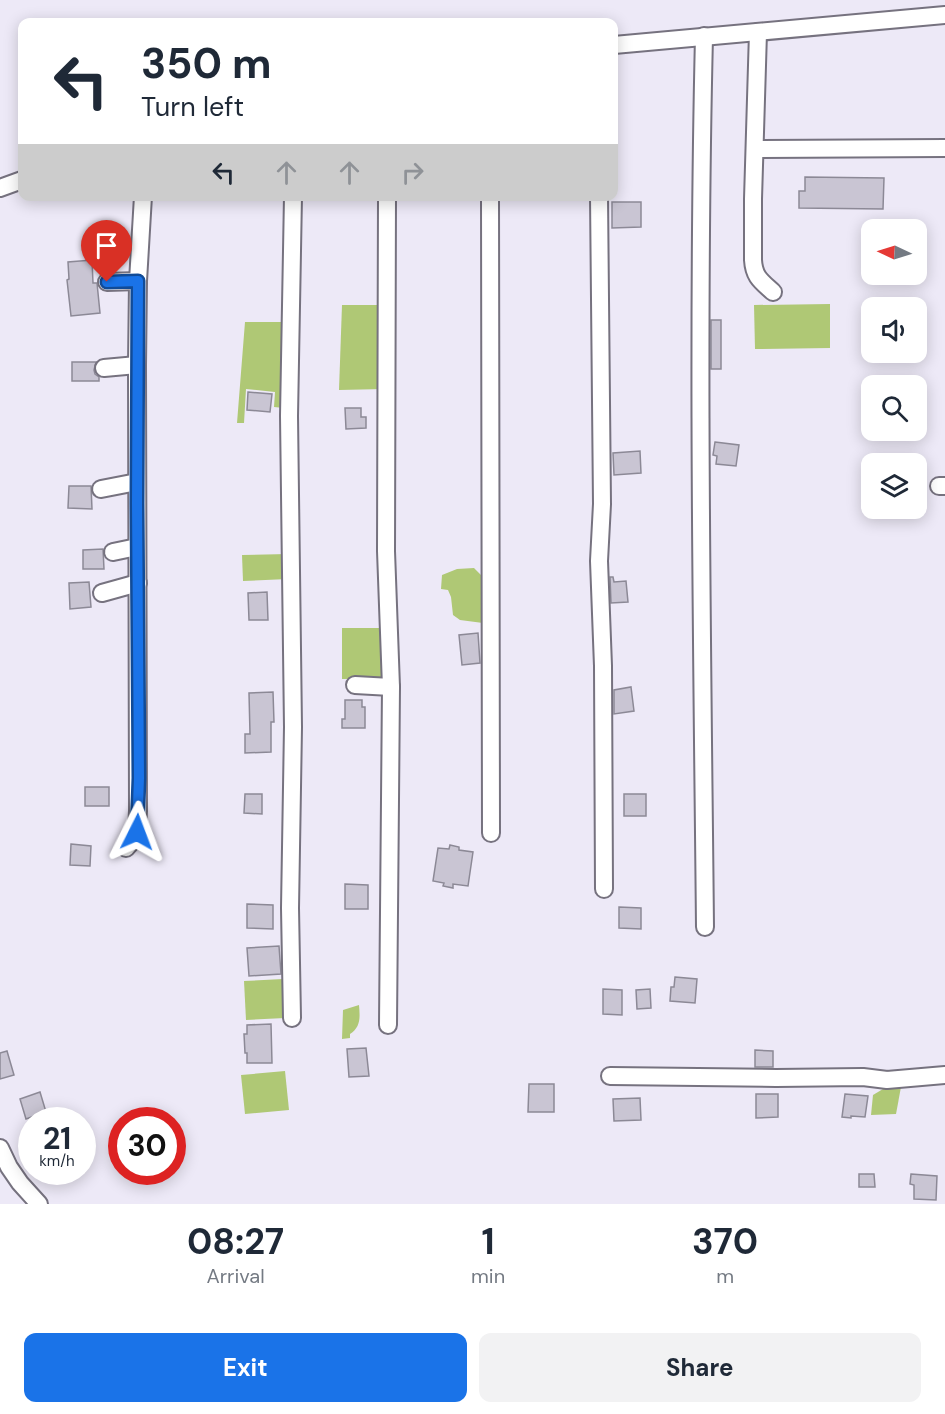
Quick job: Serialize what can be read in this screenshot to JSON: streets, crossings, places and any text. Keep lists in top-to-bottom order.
{
  "north": "left",
  "page": {
    "turn": ["350 m", "Turn left"],
    "speed": "21 km/h",
    "limit": "30",
    "eta": [
      "08:27",
      "Arrival",
      "1",
      "min",
      "370",
      "m"
    ],
    "buttons": ["Exit", "Share"]
  }
}
